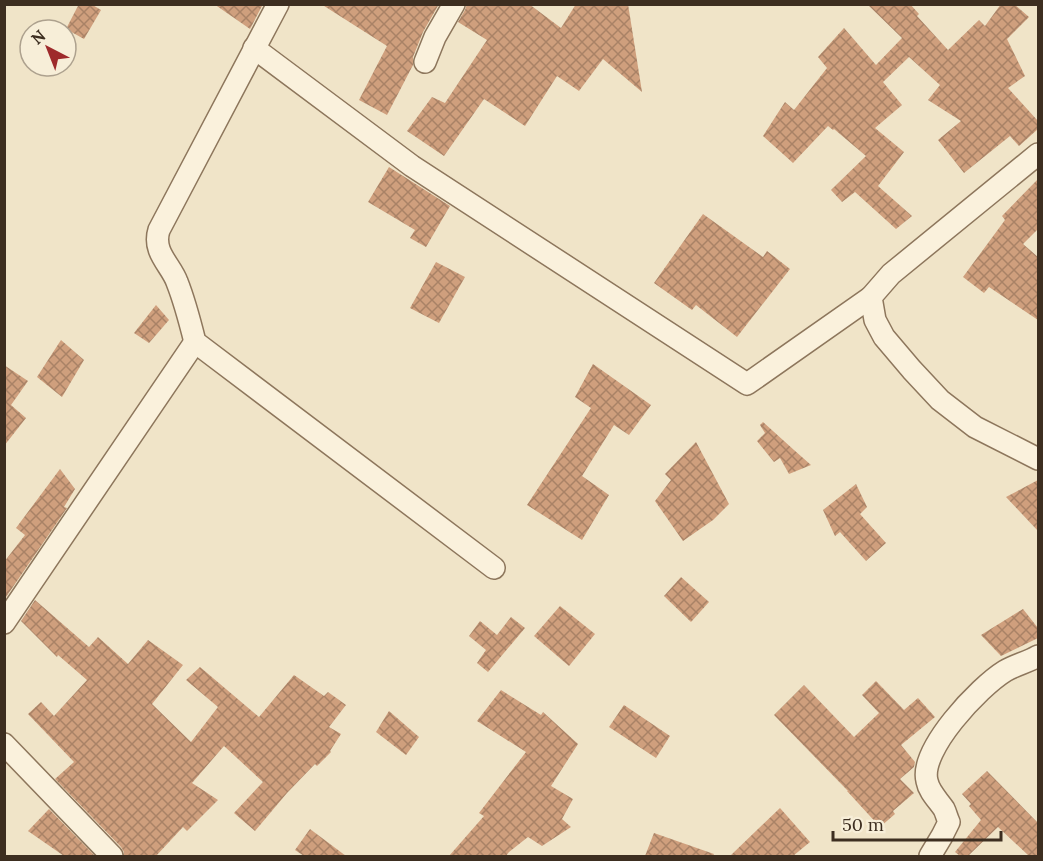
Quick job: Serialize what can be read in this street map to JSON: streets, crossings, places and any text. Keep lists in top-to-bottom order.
{
  "scale_bar": "50 m",
  "north": "top left"
}
